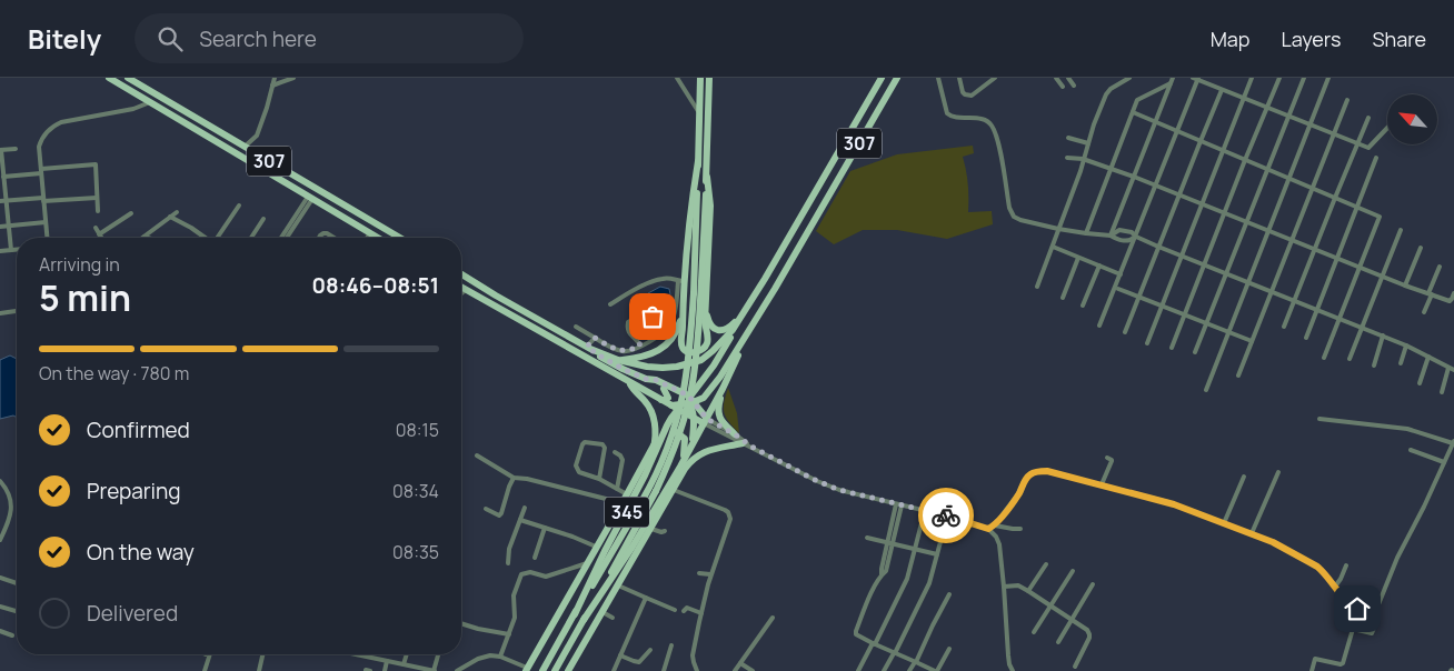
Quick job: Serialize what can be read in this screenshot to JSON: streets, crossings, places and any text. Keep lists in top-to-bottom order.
{
  "streets": {
    "main road": ["307", "345"]
  },
  "crossings": [
    ["307", "345"]
  ],
  "north": "top left",
  "page": {
    "header": "Bitely",
    "search": "Search here",
    "nav": ["Map", "Layers", "Share"],
    "heading": ["5 min", "Arriving in", "08:46–08:51"],
    "bar": "On the way · 780 m",
    "list": [
      ["Confirmed", "08:15"],
      ["Preparing", "08:34"],
      ["On the way", "08:35"],
      "Delivered"
    ]
  }
}
